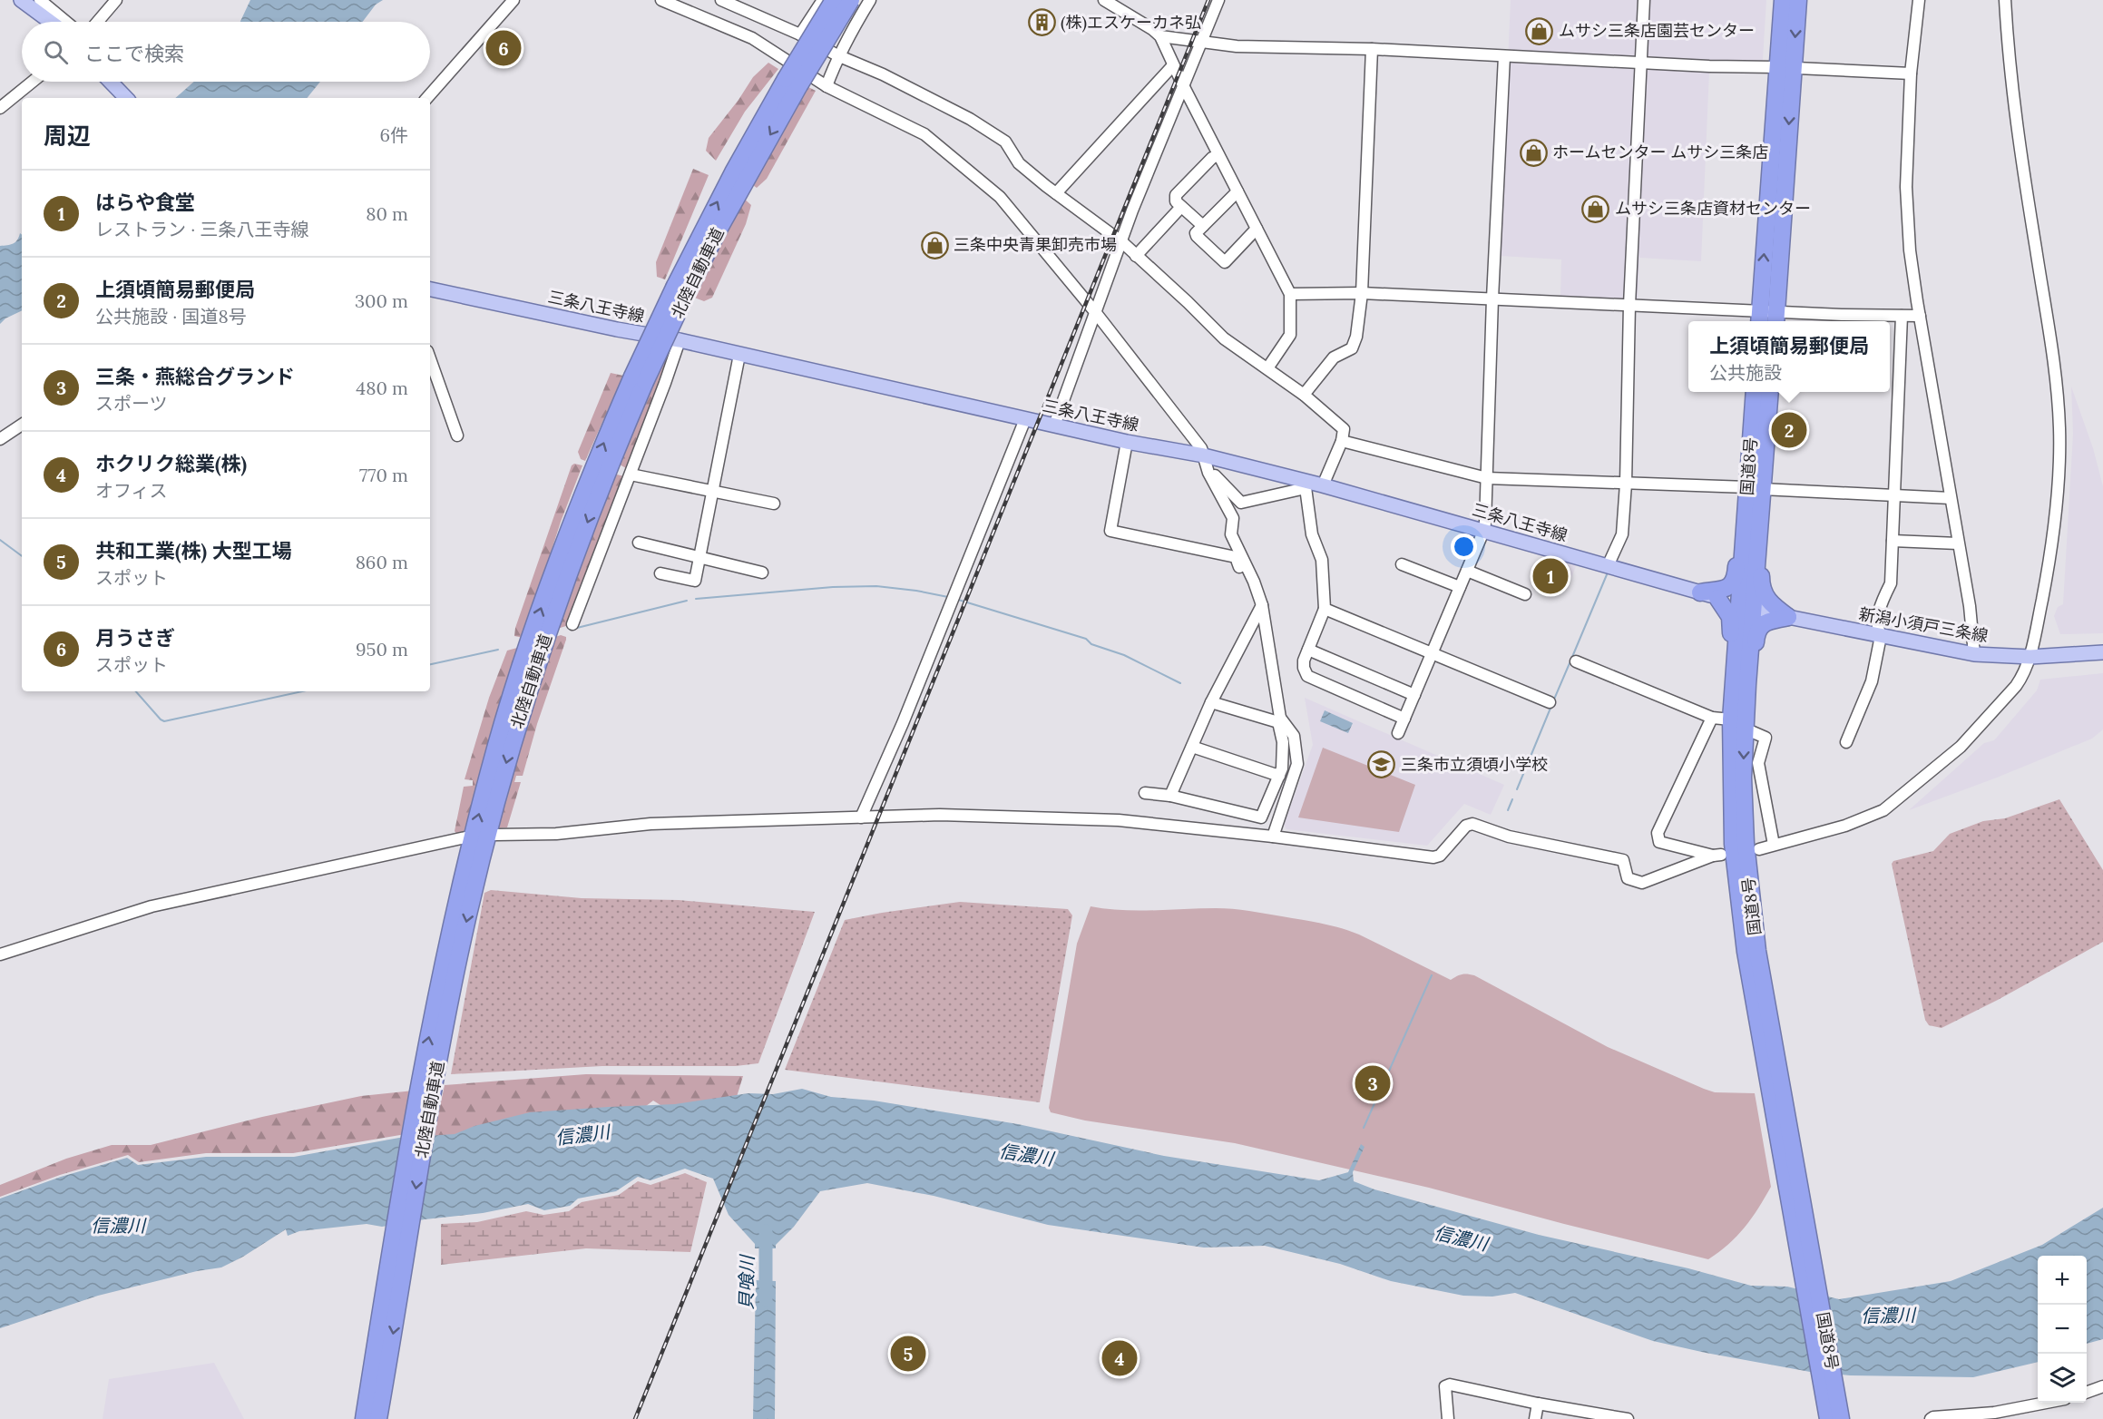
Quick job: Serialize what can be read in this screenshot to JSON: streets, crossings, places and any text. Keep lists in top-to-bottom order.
{
  "streets": {
    "highway": ["北陸自動車道", "国道8号"],
    "main road": ["三条八王寺線", "新潟小須戸三条線"]
  },
  "crossings": [
    ["三条八王寺線", "国道8号"],
    ["三条八王寺線", "新潟小須戸三条線"],
    ["国道8号", "新潟小須戸三条線"]
  ],
  "water": ["信濃川", "貝喰川"],
  "places": {
    "building": ["(株)エスケーカネ弘"],
    "shop": [
      "ムサシ三条店園芸センター",
      "ホームセンター ムサシ三条店",
      "ムサシ三条店資材センター",
      "三条中央青果卸売市場"
    ],
    "school or university": ["三条市立須頃小学校"]
  },
  "page": {
    "search": "ここで検索",
    "pins": [
      "6",
      "2",
      "1",
      "3",
      "5",
      "4"
    ],
    "heading": ["周辺", "6件"],
    "list": [
      {
        "mark": "1",
        "name": "はらや食堂",
        "note": "レストラン · 三条八王寺線",
        "value": "80 m"
      },
      {
        "mark": "2",
        "name": "上須頃簡易郵便局",
        "note": "公共施設 · 国道8号",
        "value": "300 m"
      },
      {
        "mark": "3",
        "name": "三条・燕総合グランド",
        "note": "スポーツ",
        "value": "480 m"
      },
      {
        "mark": "4",
        "name": "ホクリク総業(株)",
        "note": "オフィス",
        "value": "770 m"
      },
      {
        "mark": "5",
        "name": "共和工業(株) 大型工場",
        "note": "スポット",
        "value": "860 m"
      },
      {
        "mark": "6",
        "name": "月うさぎ",
        "note": "スポット",
        "value": "950 m"
      }
    ],
    "popup": ["上須頃簡易郵便局", "公共施設"],
    "map_buttons": ["+", "−"]
  }
}
